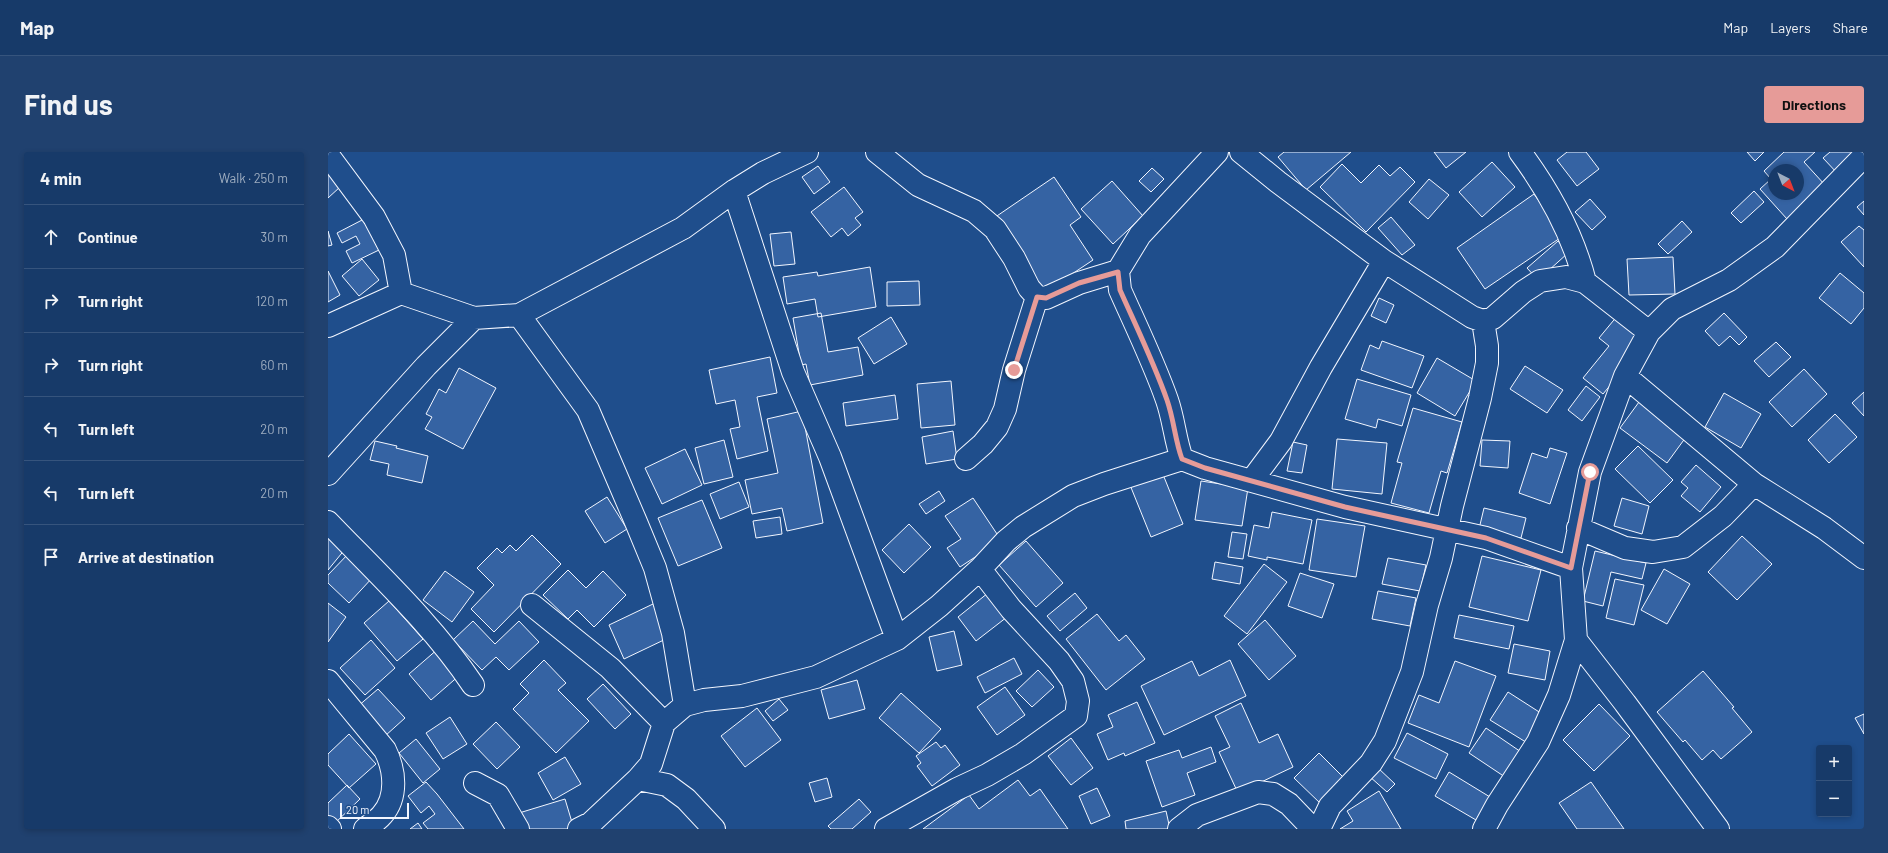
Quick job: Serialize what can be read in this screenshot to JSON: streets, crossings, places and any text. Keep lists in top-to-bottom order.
{
  "scale_bar": "20 m",
  "north": "bottom right",
  "page": {
    "header": "Map",
    "nav": ["Map", "Layers", "Share"],
    "buttons": "Directions",
    "title": "Find us",
    "heading": ["4 min", "Walk · 250 m"],
    "list": [
      ["Continue", "30 m"],
      ["Turn right", "120 m"],
      ["Turn right", "60 m"],
      ["Turn left", "20 m"],
      ["Turn left", "20 m"],
      "Arrive at destination"
    ],
    "map_buttons": ["+", "−"],
    "scale": "20 m"
  }
}
